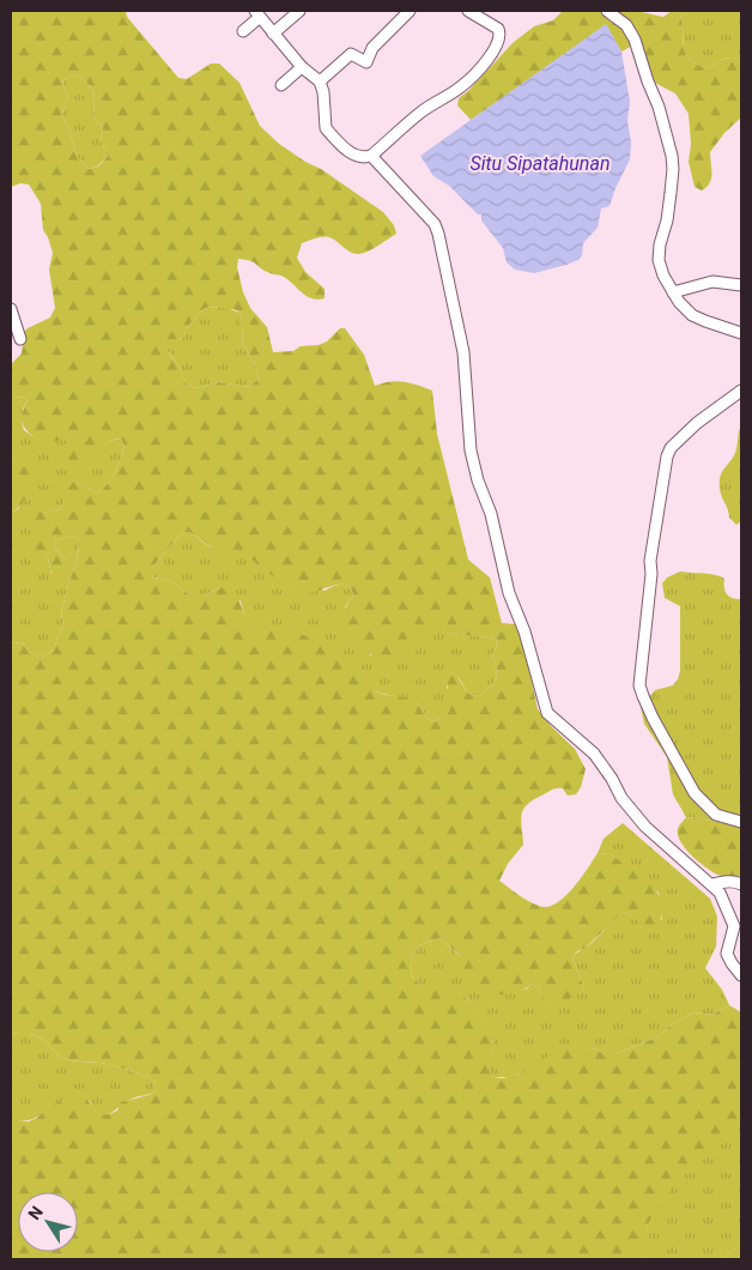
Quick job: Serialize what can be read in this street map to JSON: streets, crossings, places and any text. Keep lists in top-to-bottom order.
{
  "water": ["Situ Sipatahunan"],
  "north": "top left"
}
